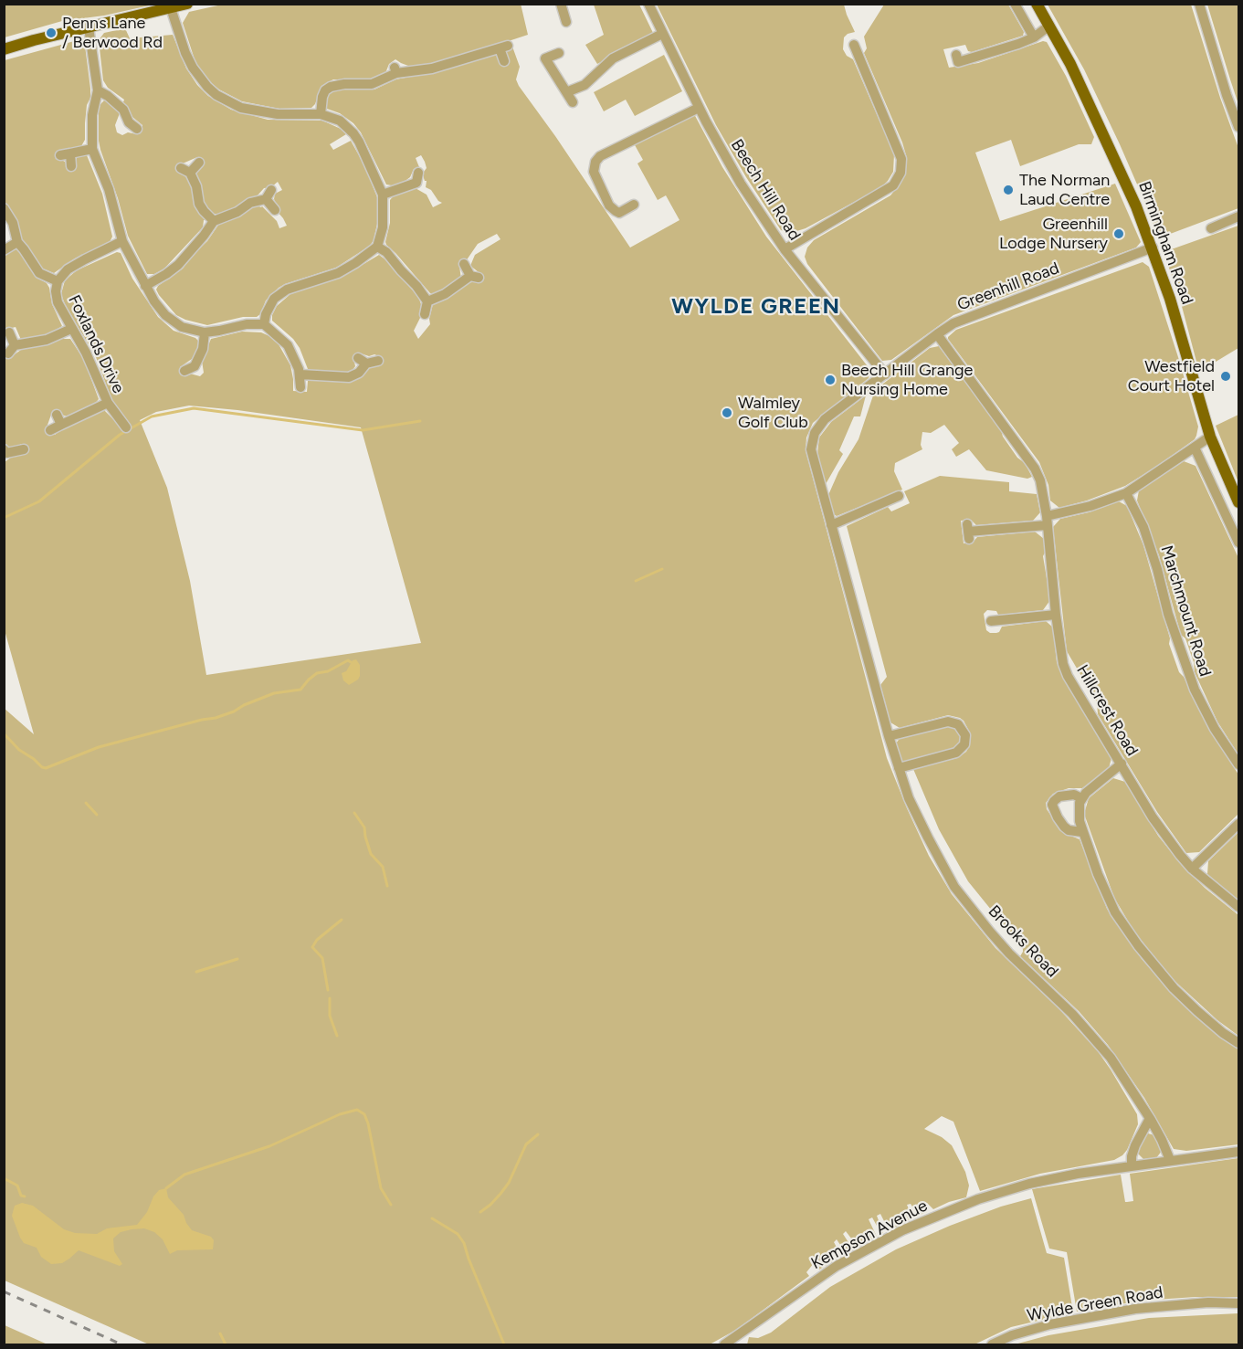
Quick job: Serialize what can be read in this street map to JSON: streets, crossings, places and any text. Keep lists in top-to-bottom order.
{
  "streets": {
    "main road": ["Birmingham Road"],
    "street": [
      "Beech Hill Road",
      "Greenhill Road",
      "Foxlands Drive",
      "Marchmount Road",
      "Hillcrest Road",
      "Brooks Road",
      "Kempson Avenue",
      "Wylde Green Road"
    ]
  },
  "crossings": [
    ["Beech Hill Road", "Greenhill Road"],
    ["Beech Hill Road", "Brooks Road"],
    ["Birmingham Road", "Greenhill Road"],
    ["Greenhill Road", "Hillcrest Road"],
    ["Greenhill Road", "Brooks Road"],
    ["Brooks Road", "Kempson Avenue"]
  ],
  "districts": ["WYLDE GREEN"],
  "places": [
    "Penns Lane / Berwood Rd",
    "The Norman Laud Centre",
    "Greenhill Lodge Nursery",
    "Westfield Court Hotel",
    "Beech Hill Grange Nursing Home",
    "Walmley Golf Club"
  ]
}
